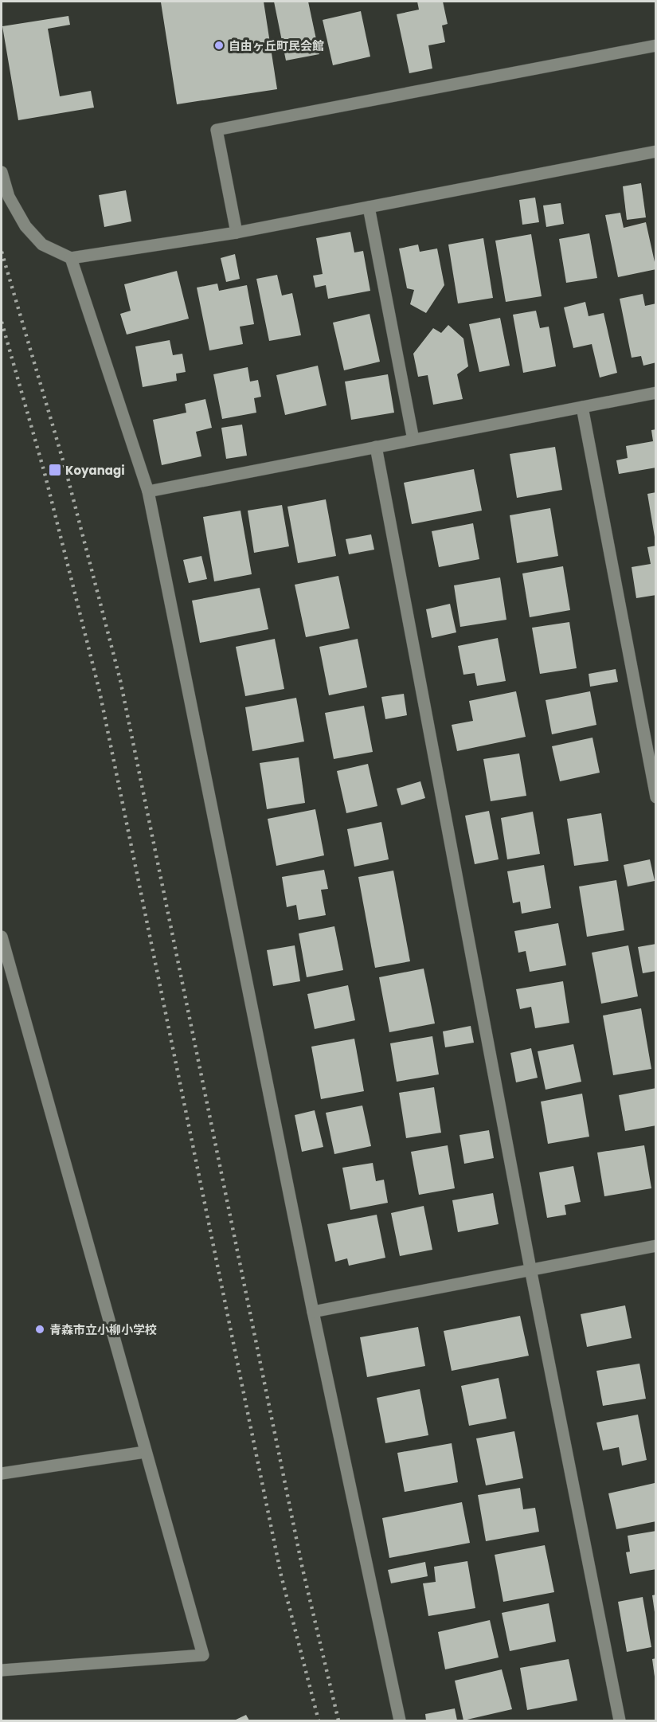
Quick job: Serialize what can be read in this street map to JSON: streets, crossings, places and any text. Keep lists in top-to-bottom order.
{
  "places": {
    "other": ["自由ヶ丘町民会館", "青森市立小柳小学校"],
    "transit": ["Koyanagi"]
  }
}
